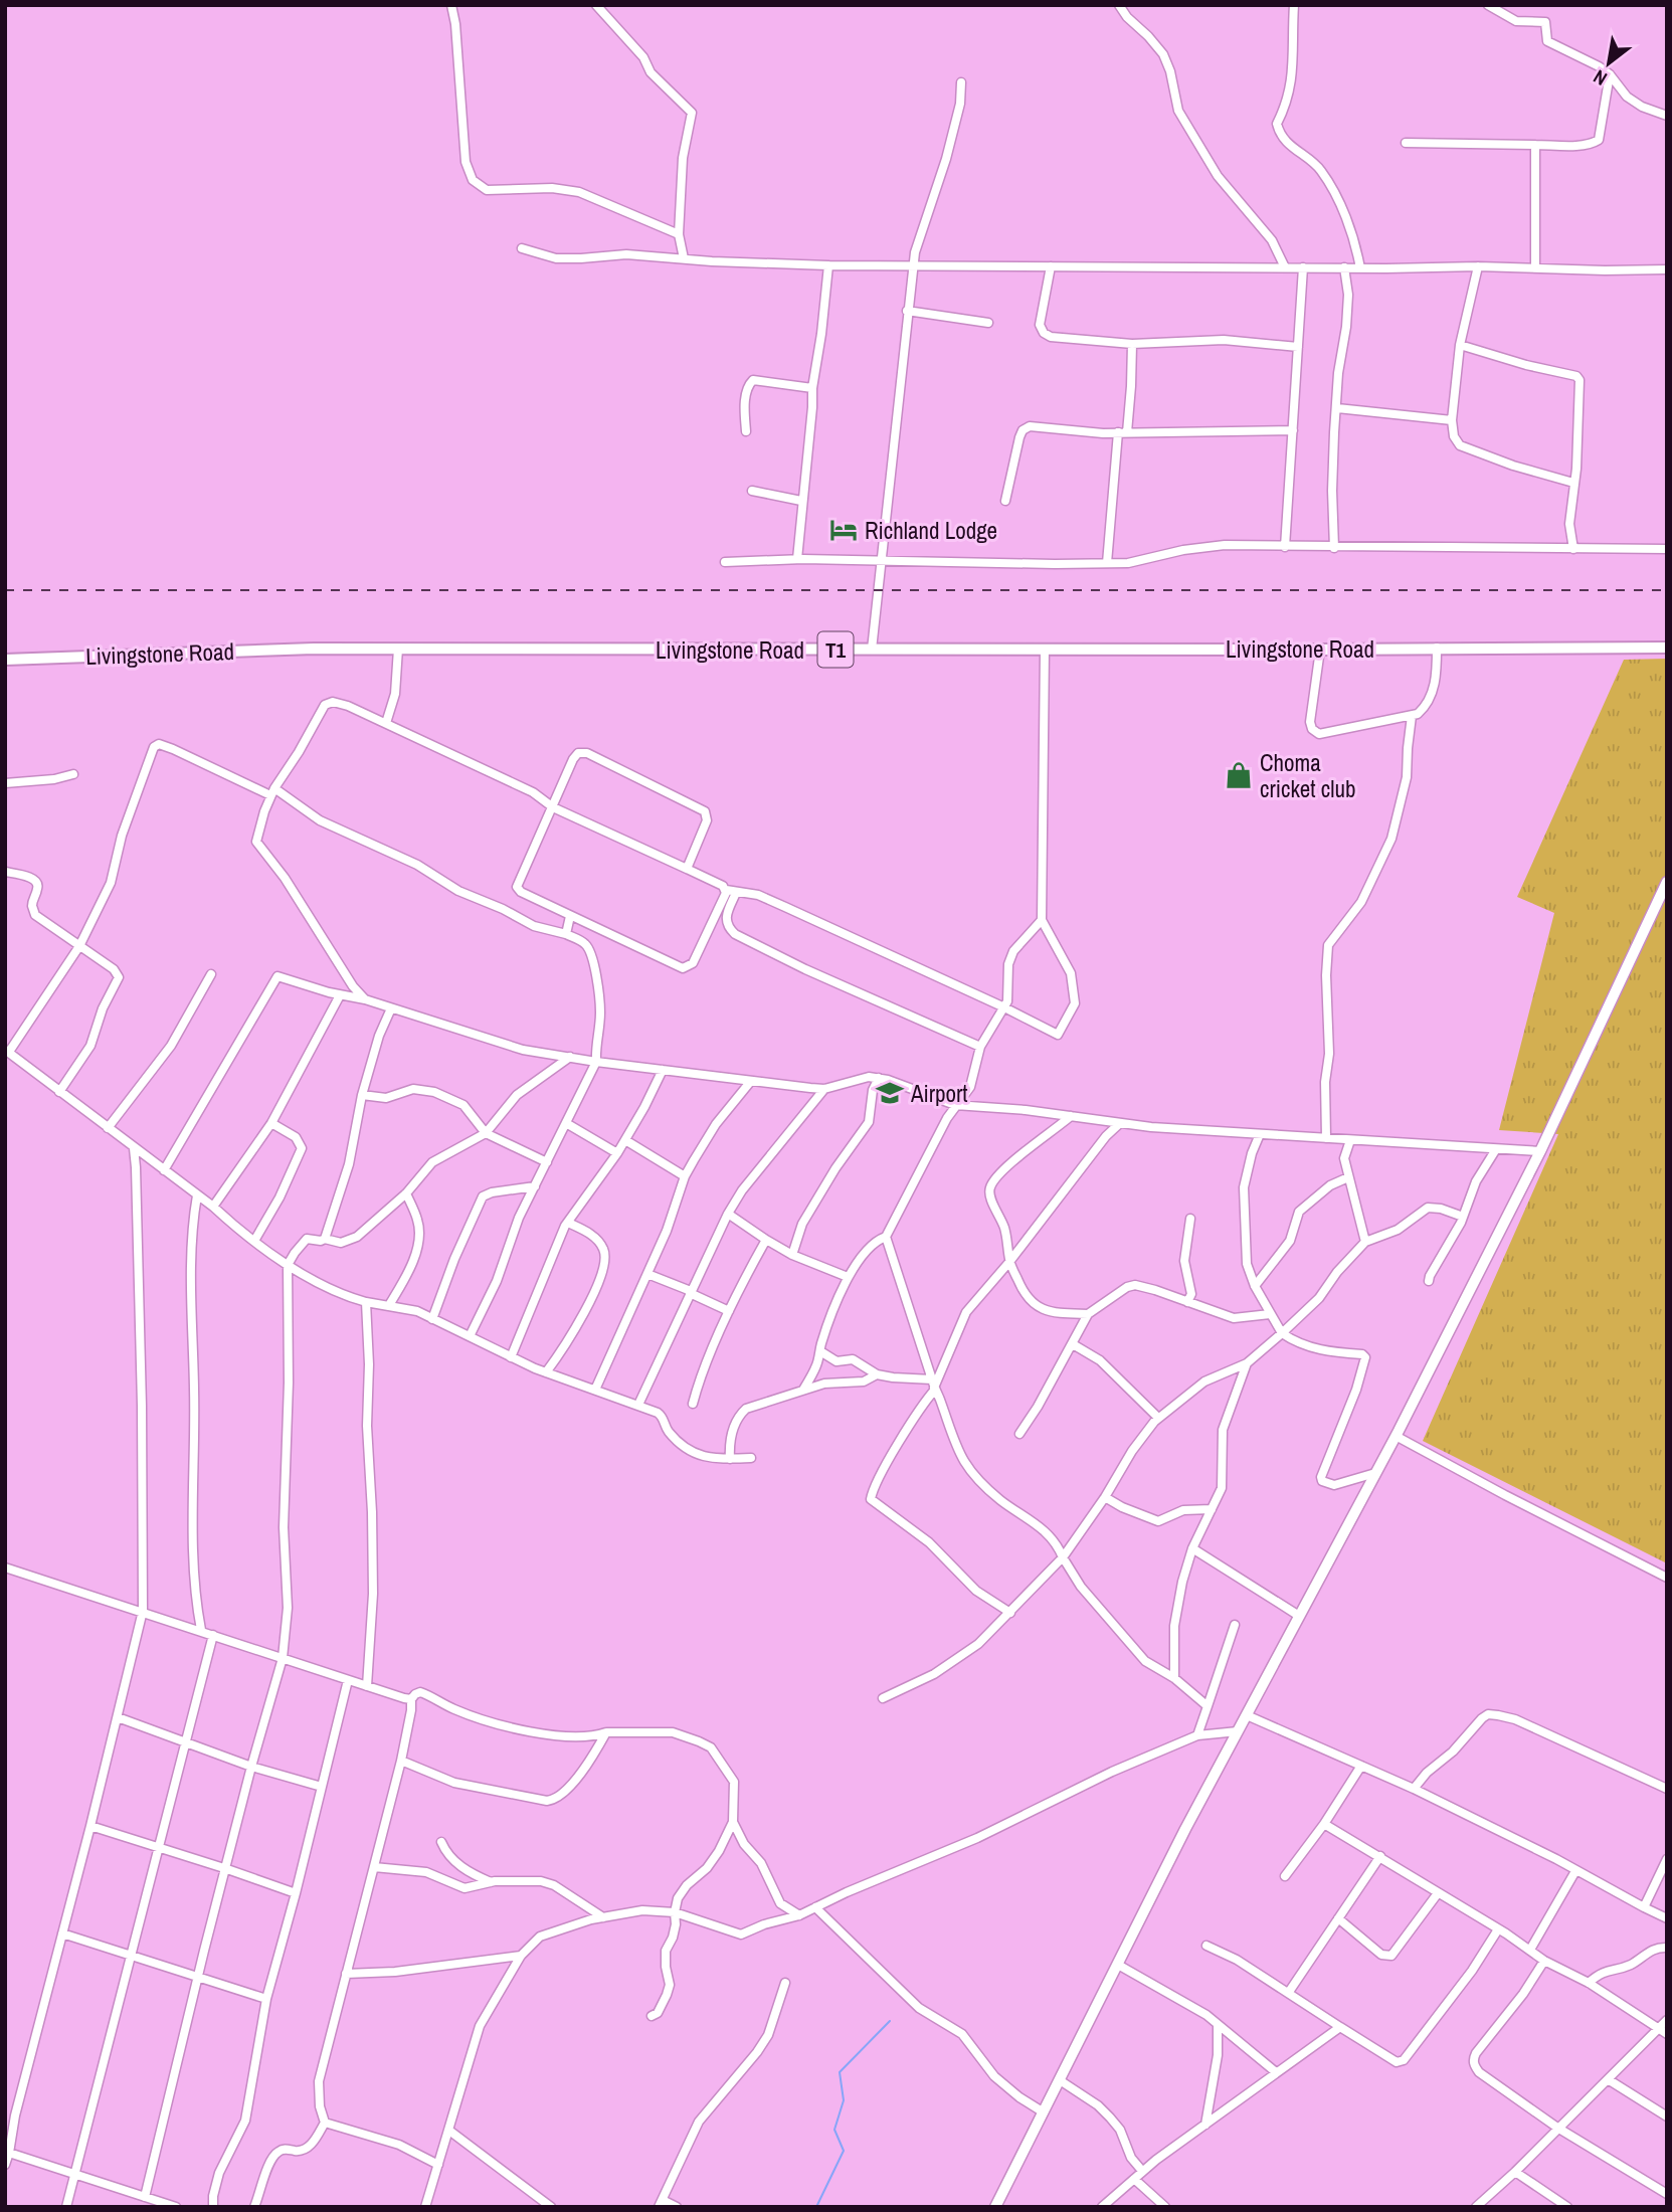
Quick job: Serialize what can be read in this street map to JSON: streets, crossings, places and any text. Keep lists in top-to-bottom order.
{
  "streets": {
    "highway": ["Livingstone Road", "T1"]
  },
  "places": {
    "hotel": ["Richland Lodge"],
    "shop": ["Choma cricket club"],
    "school or university": ["Airport"]
  },
  "north": "bottom left"
}
